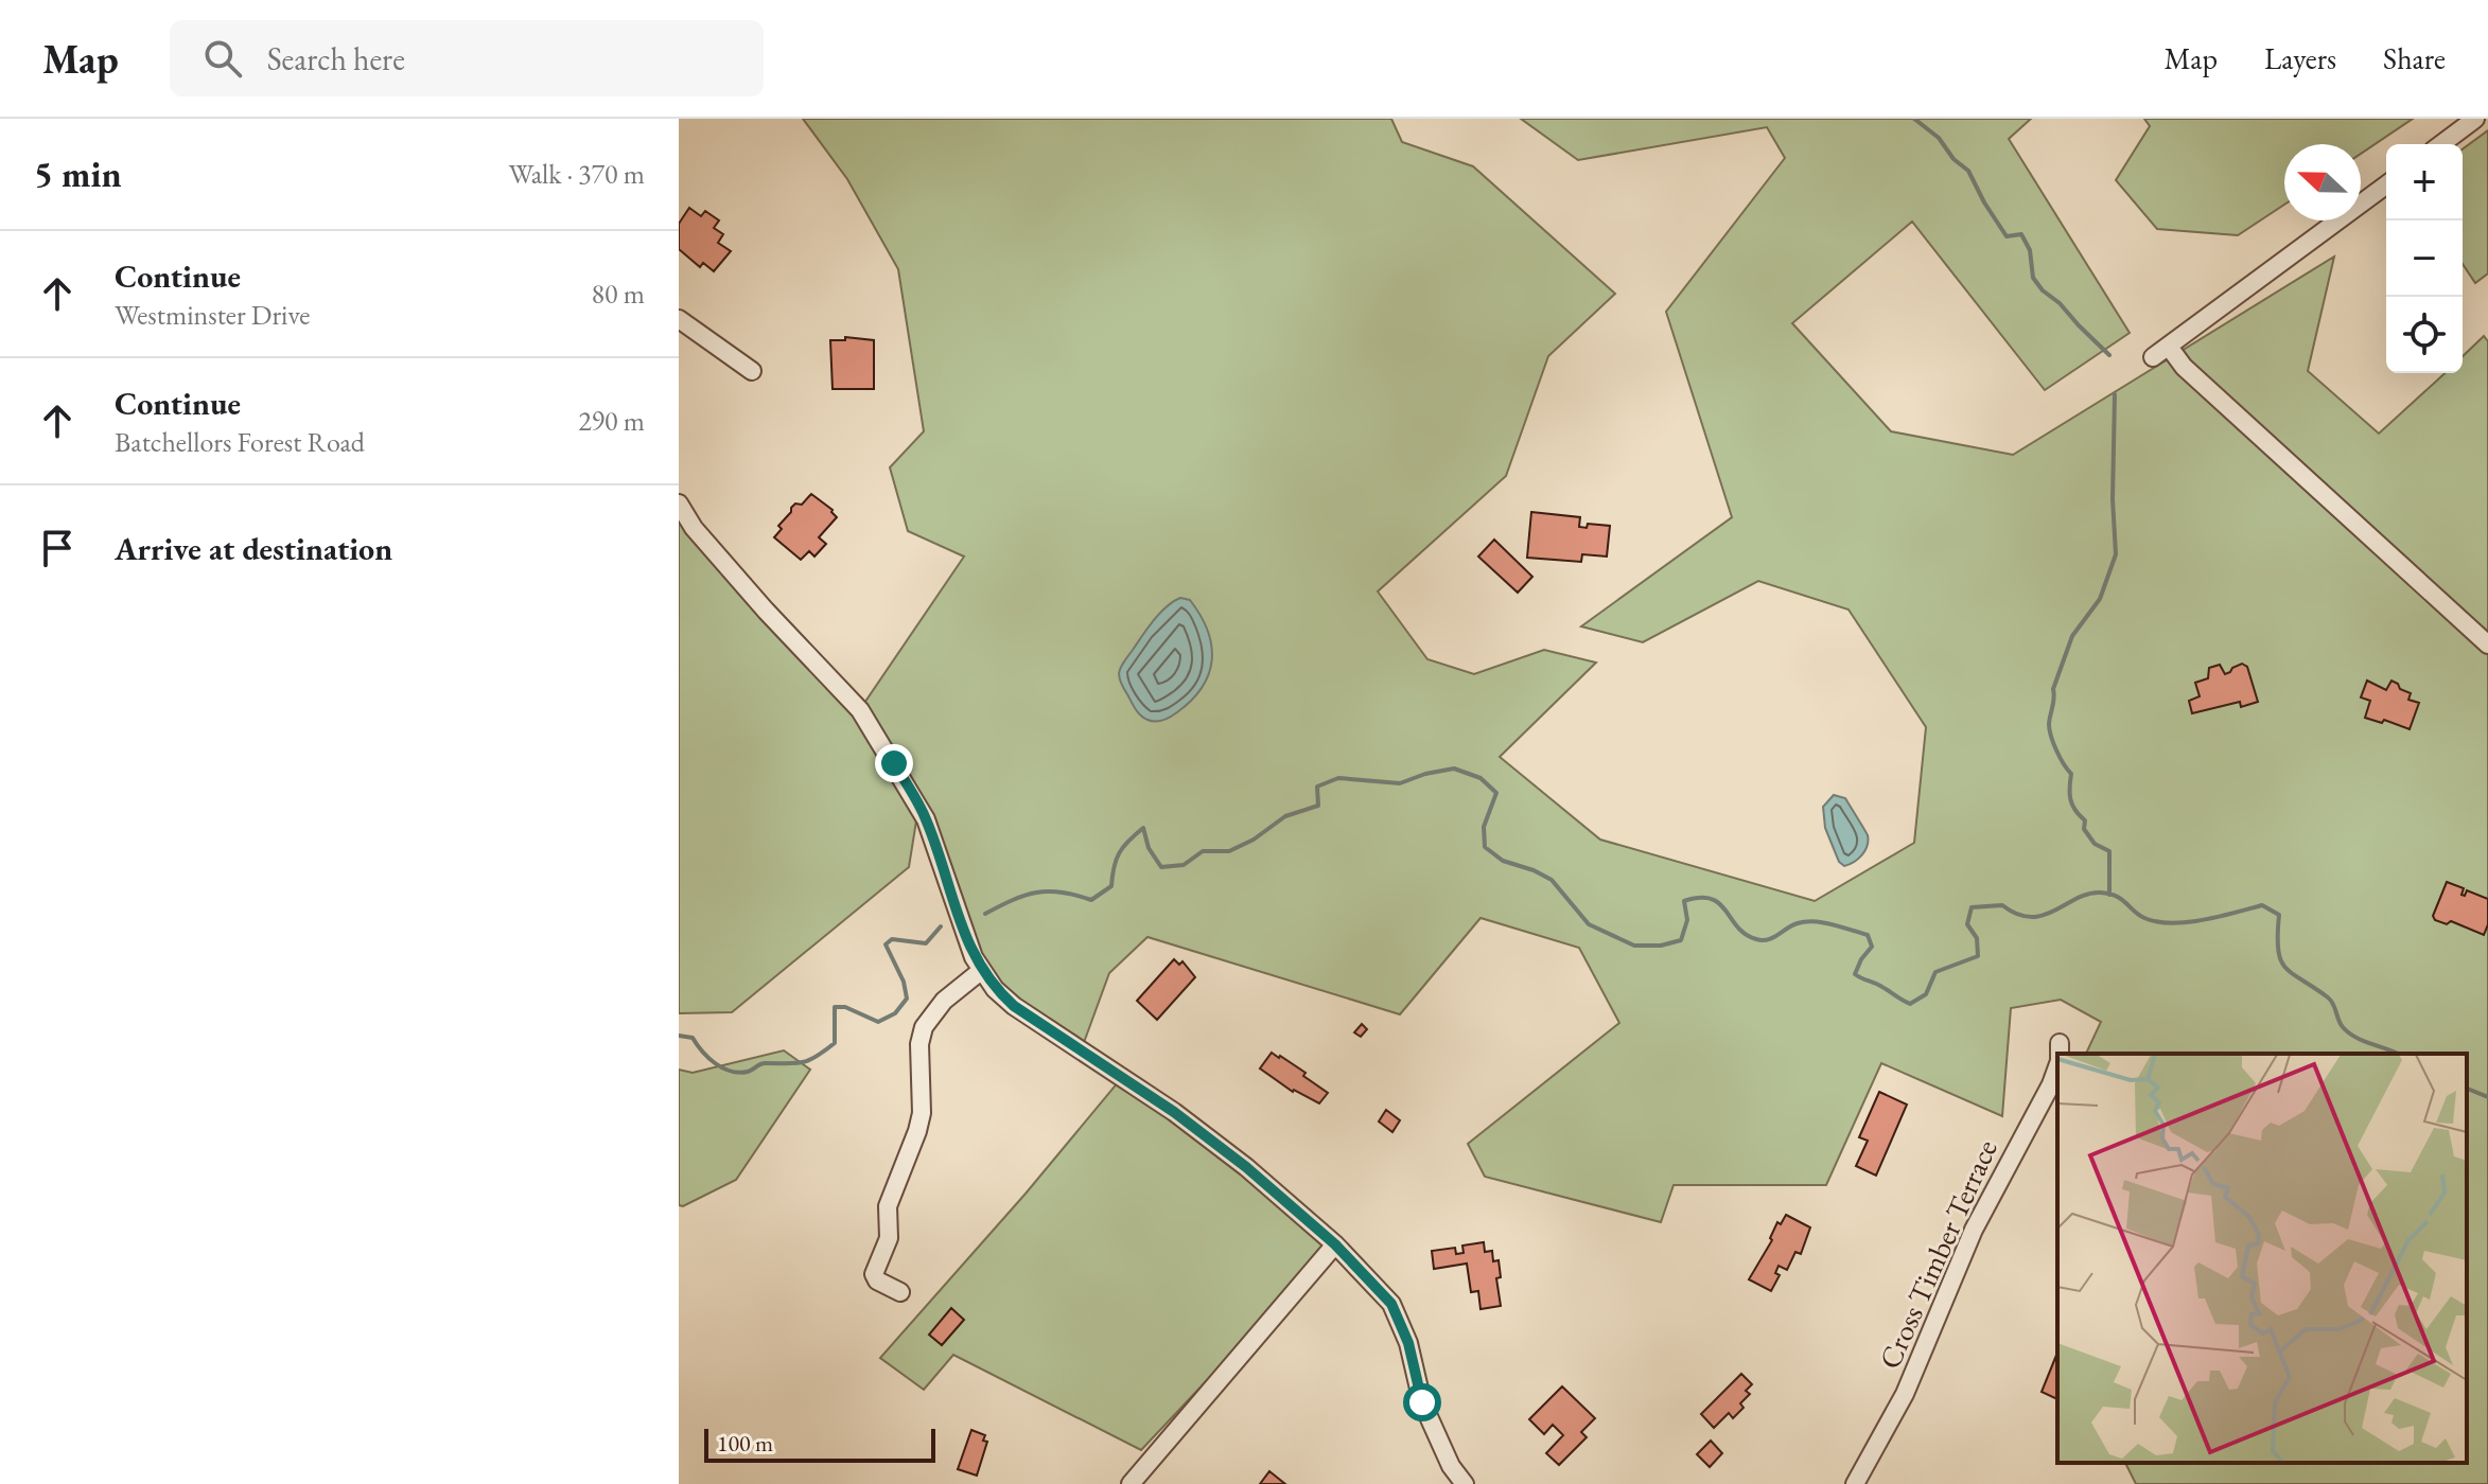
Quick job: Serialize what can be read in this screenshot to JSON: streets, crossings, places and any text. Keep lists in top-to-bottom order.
{
  "streets": {
    "street": ["Cross Timber Terrace"]
  },
  "scale_bar": "100 m",
  "north": "left",
  "page": {
    "header": "Map",
    "search": "Search here",
    "nav": ["Map", "Layers", "Share"],
    "heading": ["5 min", "Walk · 370 m"],
    "map_buttons": ["+", "−"],
    "list": [
      ["Continue", "Westminster Drive", "80 m"],
      ["Continue", "Batchellors Forest Road", "290 m"],
      "Arrive at destination"
    ],
    "scale": "100 m"
  }
}
